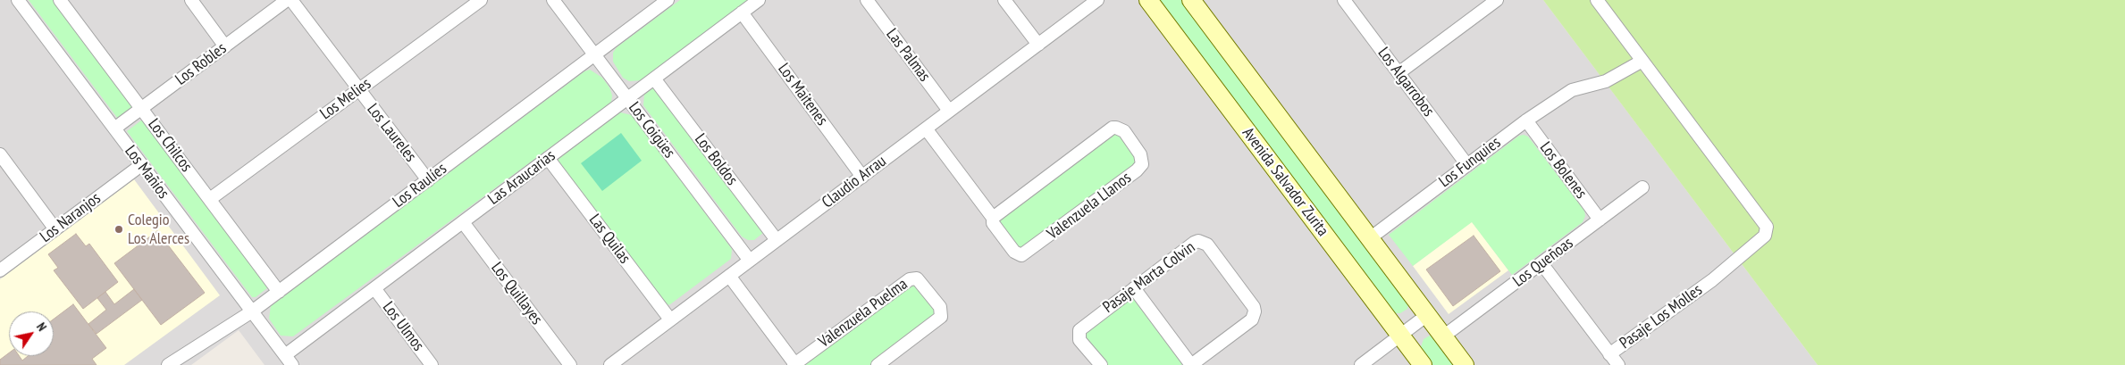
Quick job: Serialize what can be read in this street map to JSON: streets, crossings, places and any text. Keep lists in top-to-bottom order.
{
  "streets": {
    "main road": ["Avenida Salvador Zurita"],
    "street": [
      "Las Palmas",
      "Los Robles",
      "Los Algarrobos",
      "Los Maitenes",
      "Los Melies",
      "Los Coigües",
      "Los Laureles",
      "Los Chilcos",
      "Los Boldos",
      "Los Funquies",
      "Los Bolenes",
      "Los Mañíos",
      "Las Araucarias",
      "Claudio Arrau",
      "Los Raulíes",
      "Valenzuela Llanos",
      "Los Naranjos",
      "Las Quilas",
      "Los Queñoas",
      "Pasaje Marta Colvin",
      "Los Quillayes",
      "Valenzuela Puelma",
      "Pasaje Los Molles",
      "Los Ulmos"
    ]
  },
  "crossings": [
    ["Las Palmas", "Claudio Arrau"],
    ["Los Robles", "Los Chilcos"],
    ["Los Robles", "Los Mañíos"],
    ["Los Algarrobos", "Los Funquies"],
    ["Los Maitenes", "Las Araucarias"],
    ["Los Maitenes", "Claudio Arrau"],
    ["Los Melies", "Los Laureles"],
    ["Los Melies", "Los Chilcos"],
    ["Los Coigües", "Las Araucarias"],
    ["Los Coigües", "Claudio Arrau"],
    ["Los Coigües", "Los Raulíes"],
    ["Los Laureles", "Los Raulíes"],
    ["Los Chilcos", "Los Raulíes"],
    ["Los Boldos", "Las Araucarias"],
    ["Los Boldos", "Claudio Arrau"],
    ["Los Funquies", "Los Bolenes"],
    ["Los Funquies", "Pasaje Los Molles"],
    ["Los Bolenes", "Los Queñoas"],
    ["Los Mañíos", "Las Araucarias"],
    ["Los Mañíos", "Los Raulíes"],
    ["Los Mañíos", "Los Naranjos"],
    ["Las Araucarias", "Las Quilas"],
    ["Las Araucarias", "Los Quillayes"],
    ["Las Araucarias", "Los Ulmos"],
    ["Claudio Arrau", "Valenzuela Llanos"],
    ["Claudio Arrau", "Las Quilas"],
    ["Claudio Arrau", "Valenzuela Puelma"]
  ],
  "places": ["Colegio Los Alerces"],
  "north": "top right"
}
